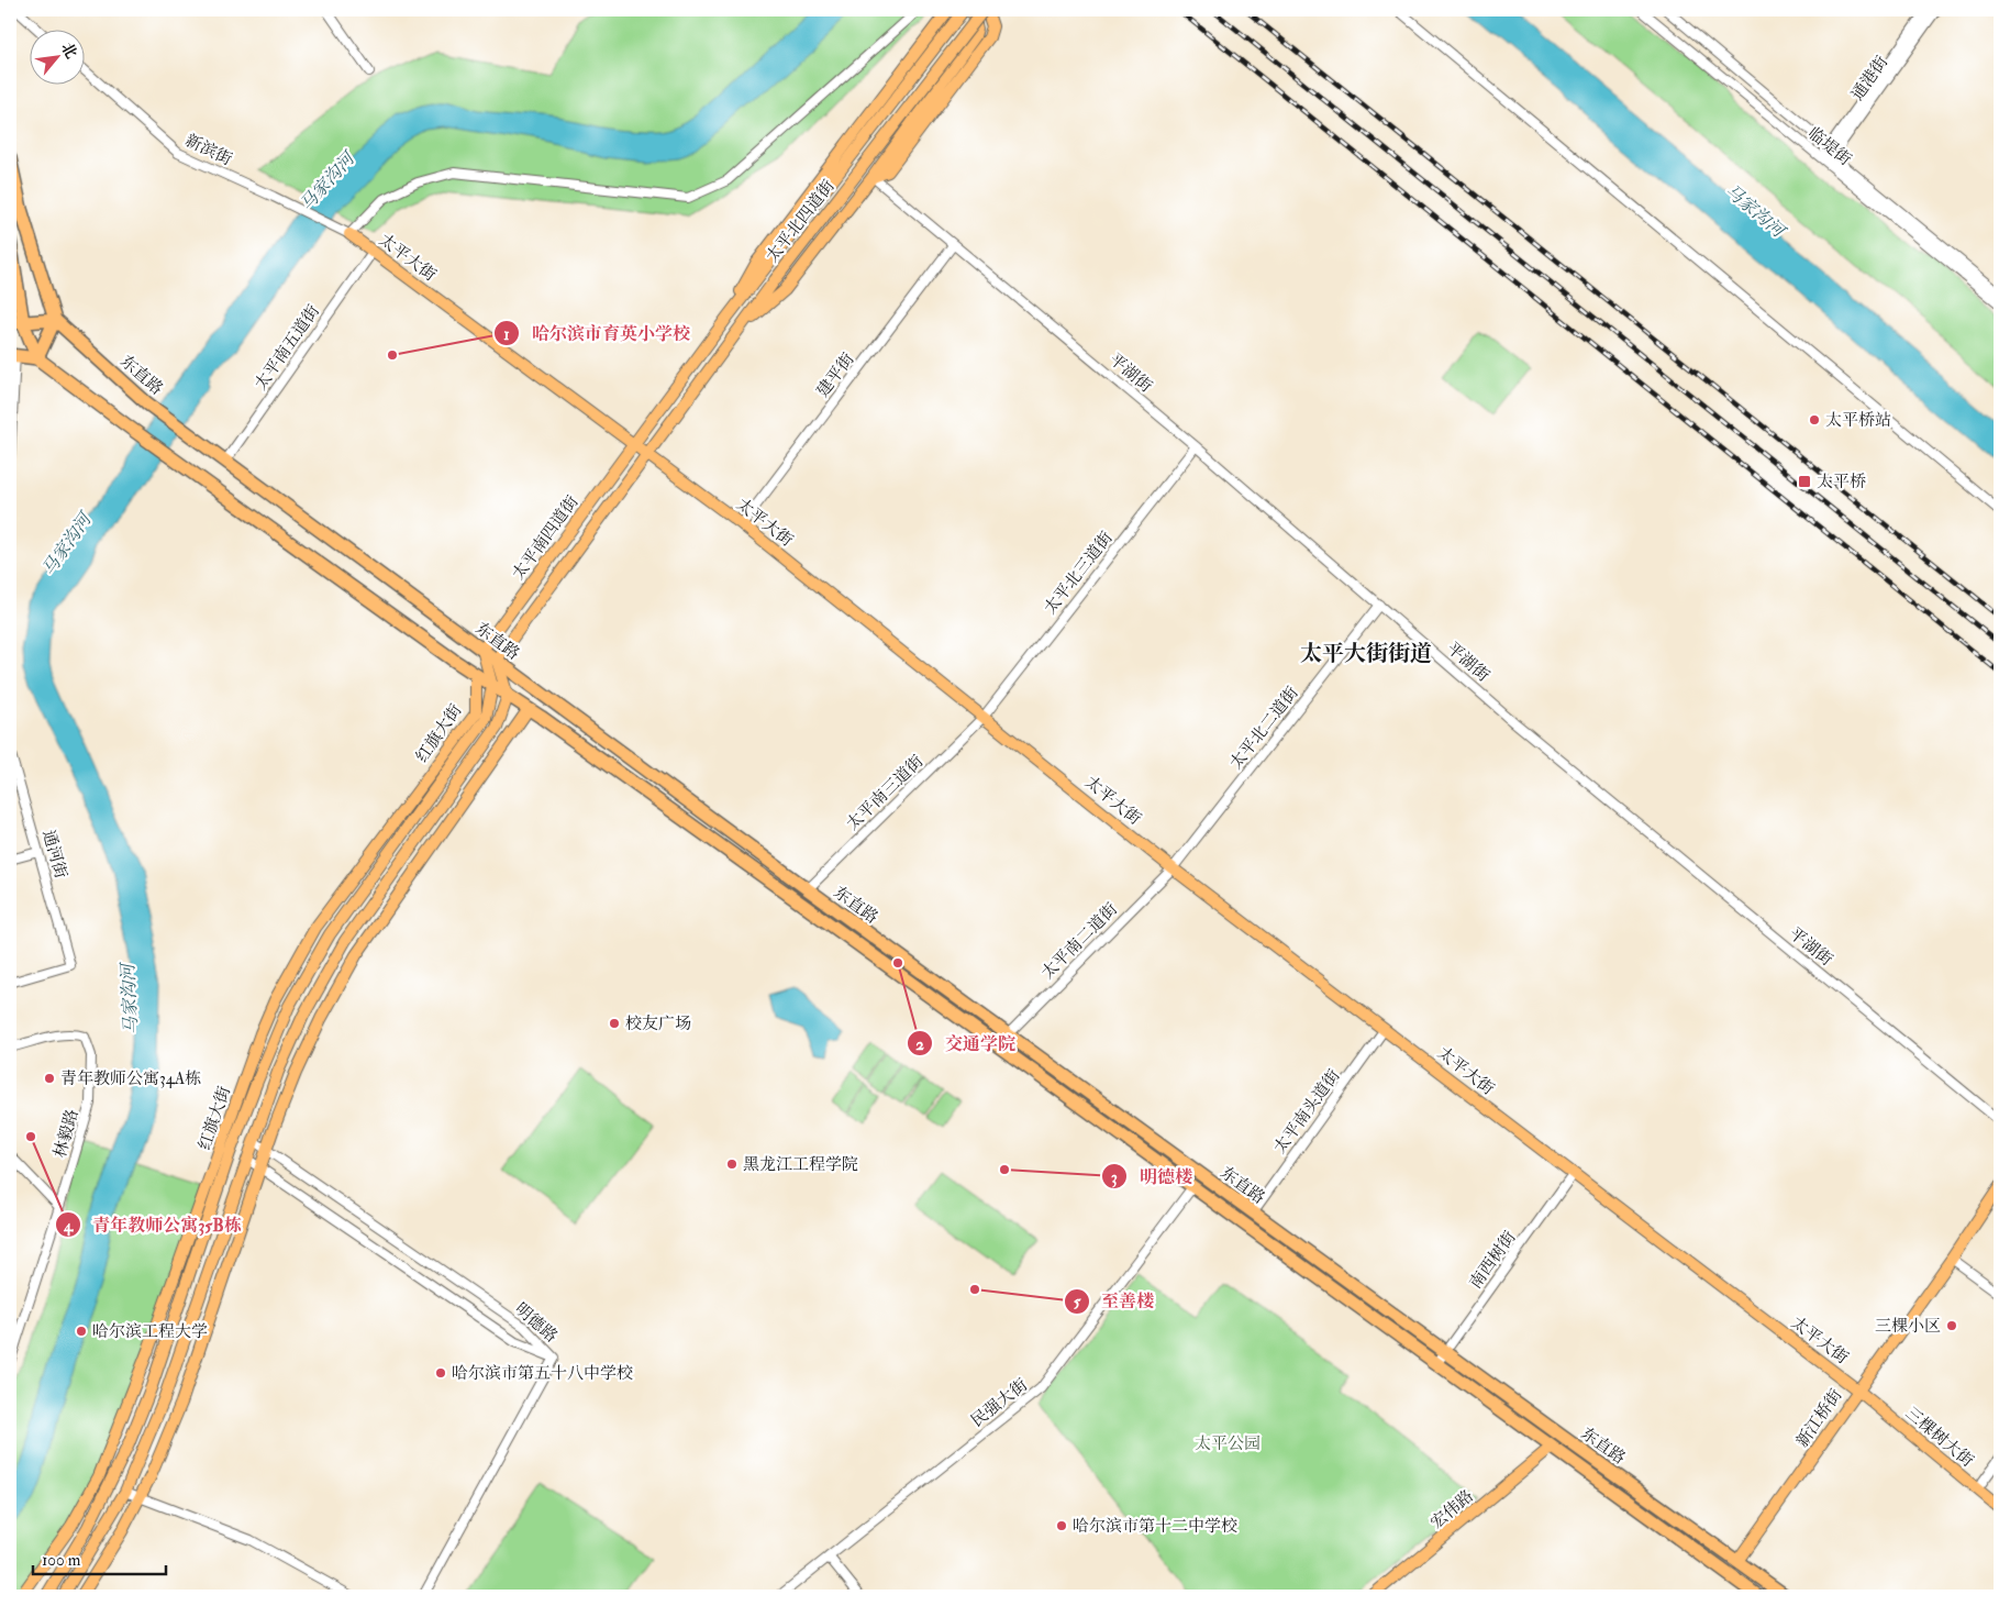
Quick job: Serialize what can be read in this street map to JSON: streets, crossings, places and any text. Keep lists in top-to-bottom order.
{
  "streets": {
    "highway": ["东直路"],
    "main road": [
      "太平北四道街",
      "太平大街",
      "太平南四道街",
      "红旗大街",
      "新江桥街",
      "三棵树大街",
      "宏伟路"
    ],
    "street": [
      "通港街",
      "临堤街",
      "新滨街",
      "太平南五道街",
      "平湖街",
      "建平街",
      "太平北三道街",
      "太平北二道街",
      "太平南三道街",
      "通河街",
      "太平南二道街",
      "太平南头道街",
      "林毅路",
      "南西树街",
      "明德路",
      "民强大街"
    ]
  },
  "crossings": [
    ["通港街", "临堤街"],
    ["新滨街", "太平大街"],
    ["太平北四道街", "太平大街"],
    ["太平北四道街", "太平南四道街"],
    ["太平大街", "太平南五道街"],
    ["太平大街", "建平街"],
    ["太平大街", "太平南四道街"],
    ["太平大街", "太平北三道街"],
    ["太平大街", "太平北二道街"],
    ["太平大街", "太平南三道街"],
    ["太平大街", "太平南二道街"],
    ["太平大街", "太平南头道街"],
    ["太平大街", "南西树街"],
    ["太平大街", "新江桥街"],
    ["太平大街", "三棵树大街"],
    ["太平南五道街", "东直路"],
    ["平湖街", "建平街"],
    ["平湖街", "太平北三道街"],
    ["平湖街", "太平北二道街"],
    ["东直路", "太平南四道街"],
    ["东直路", "红旗大街"],
    ["东直路", "太平南三道街"],
    ["东直路", "太平南二道街"],
    ["东直路", "太平南头道街"],
    ["东直路", "南西树街"],
    ["东直路", "民强大街"],
    ["东直路", "新江桥街"],
    ["东直路", "宏伟路"],
    ["太平北三道街", "太平南三道街"],
    ["太平北二道街", "太平南二道街"],
    ["新江桥街", "三棵树大街"]
  ],
  "districts": ["太平大街街道"],
  "water": ["马家沟河"],
  "parks": ["太平公园"],
  "places": {
    "other": [
      "哈尔滨市育英小学校",
      "太平桥站",
      "交通学院",
      "校友广场",
      "青年教师公寓34A栋",
      "青年教师公寓35B栋",
      "黑龙江工程学院",
      "明德楼",
      "至善楼",
      "三棵小区",
      "哈尔滨工程大学",
      "哈尔滨市第五十八中学校",
      "哈尔滨市第十二中学校"
    ],
    "transit": ["太平桥"]
  },
  "scale_bar": "100 m",
  "north": "top right"
}
